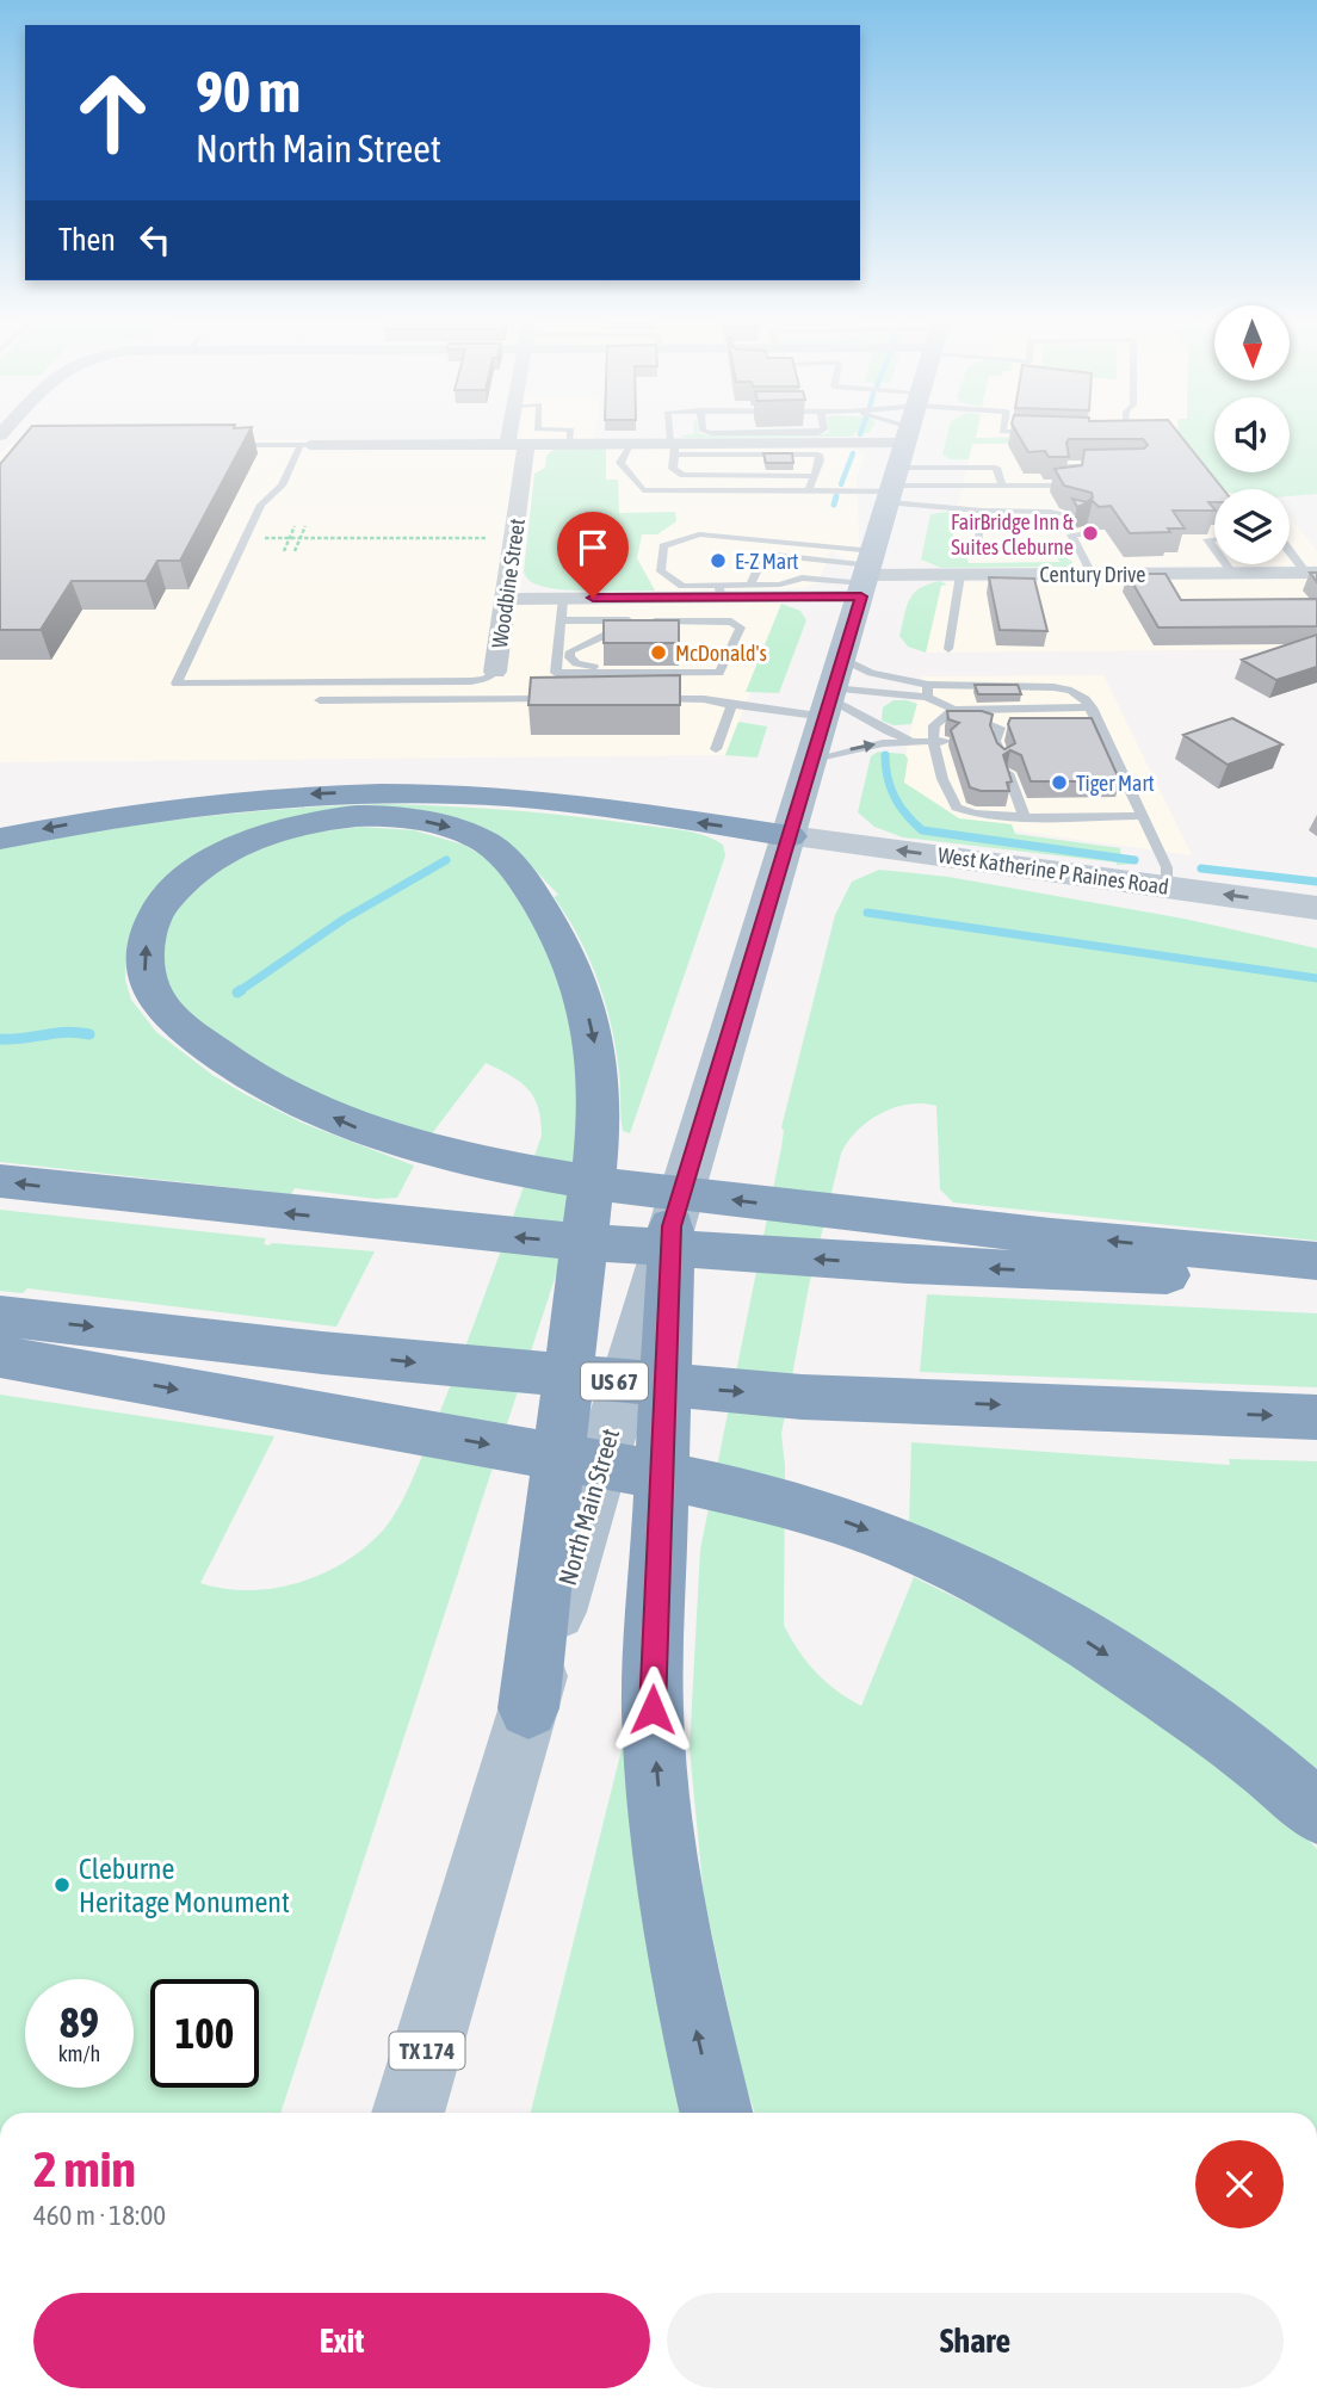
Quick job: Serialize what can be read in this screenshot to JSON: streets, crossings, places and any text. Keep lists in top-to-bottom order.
{
  "streets": {
    "highway": ["US 67"],
    "main road": ["North Main Street", "TX 174"],
    "street": ["Century Drive", "Woodbine Street", "West Katherine P Raines Road"]
  },
  "crossings": [
    ["Century Drive", "Woodbine Street"],
    ["Century Drive", "North Main Street"],
    ["West Katherine P Raines Road", "North Main Street"]
  ],
  "one_way": ["West Katherine P Raines Road"],
  "places": [
    "FairBridge Inn & Suites Cleburne",
    "E-Z Mart",
    "McDonald's",
    "Tiger Mart",
    "Cleburne Heritage Monument"
  ],
  "north": "bottom",
  "page": {
    "turn": ["90 m", "North Main Street"],
    "then": "Then",
    "speed": "89 km/h",
    "limit": "100",
    "heading": ["2 min", "460 m · 18:00"],
    "buttons": ["Exit", "Share"]
  }
}
